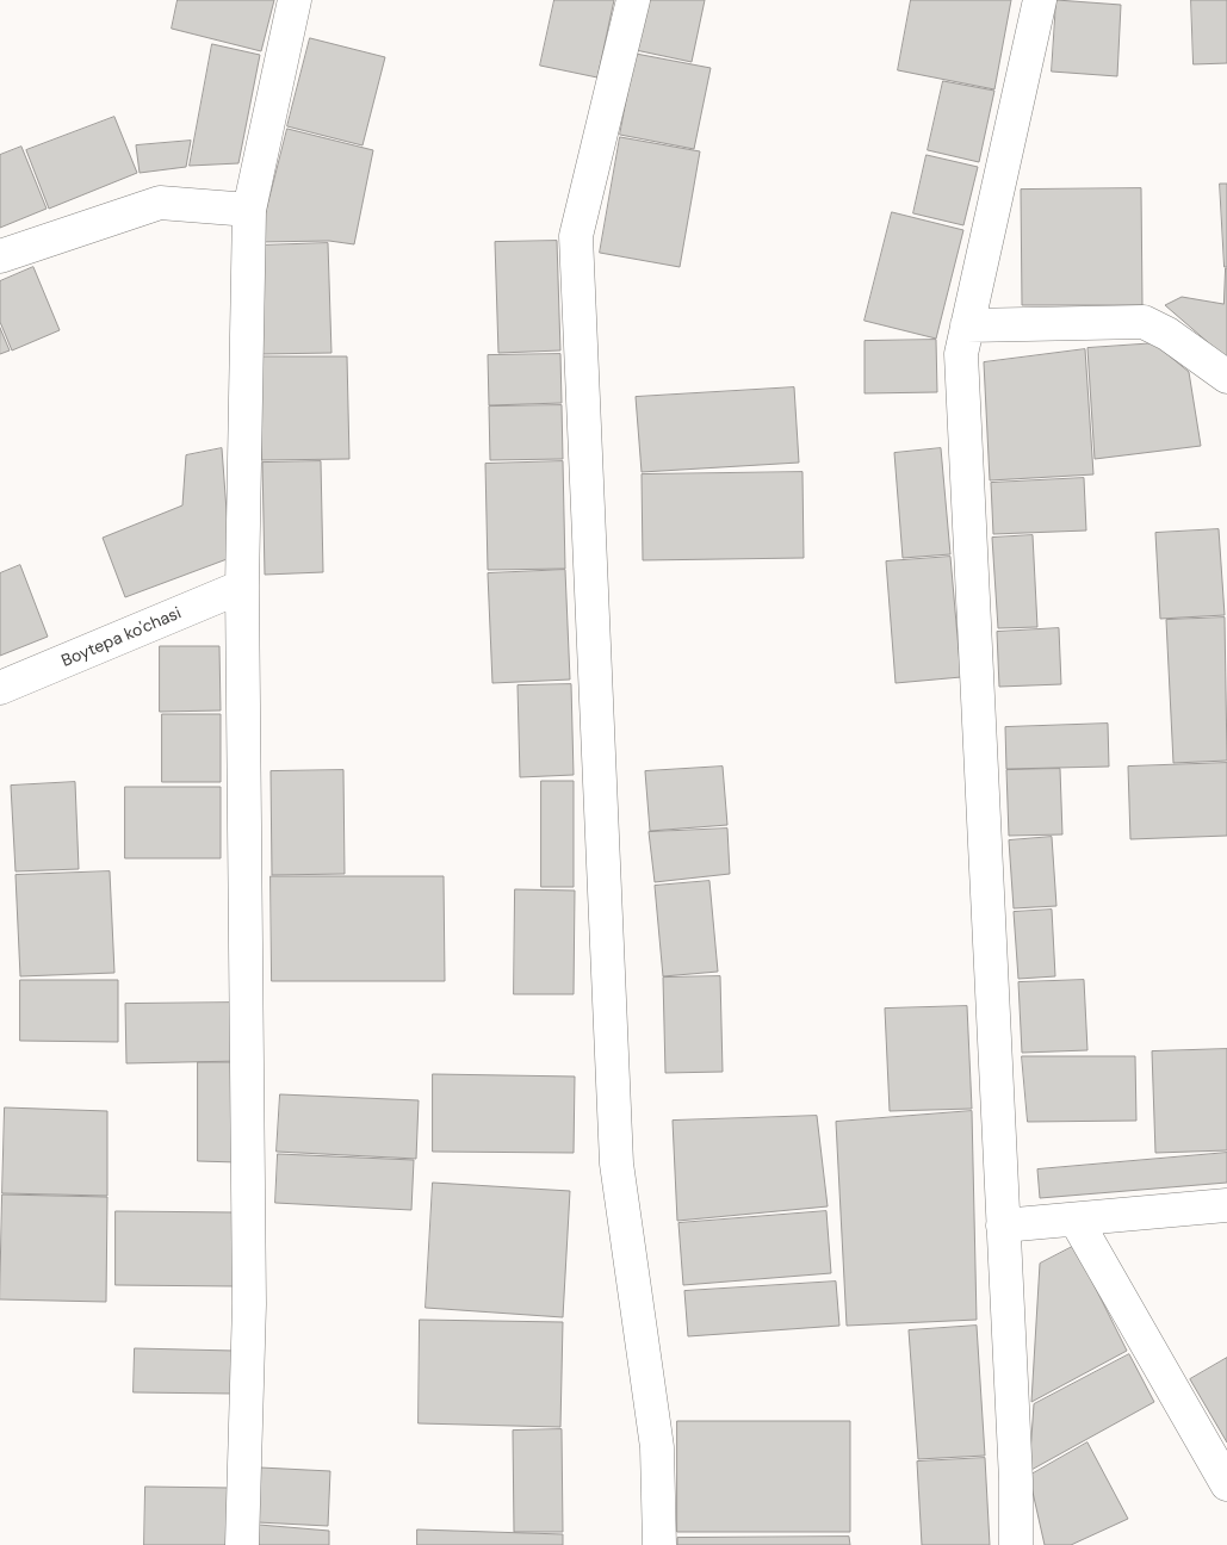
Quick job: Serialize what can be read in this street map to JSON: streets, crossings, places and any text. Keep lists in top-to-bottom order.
{
  "streets": {
    "street": ["Boytepa ko'chasi"]
  }
}
